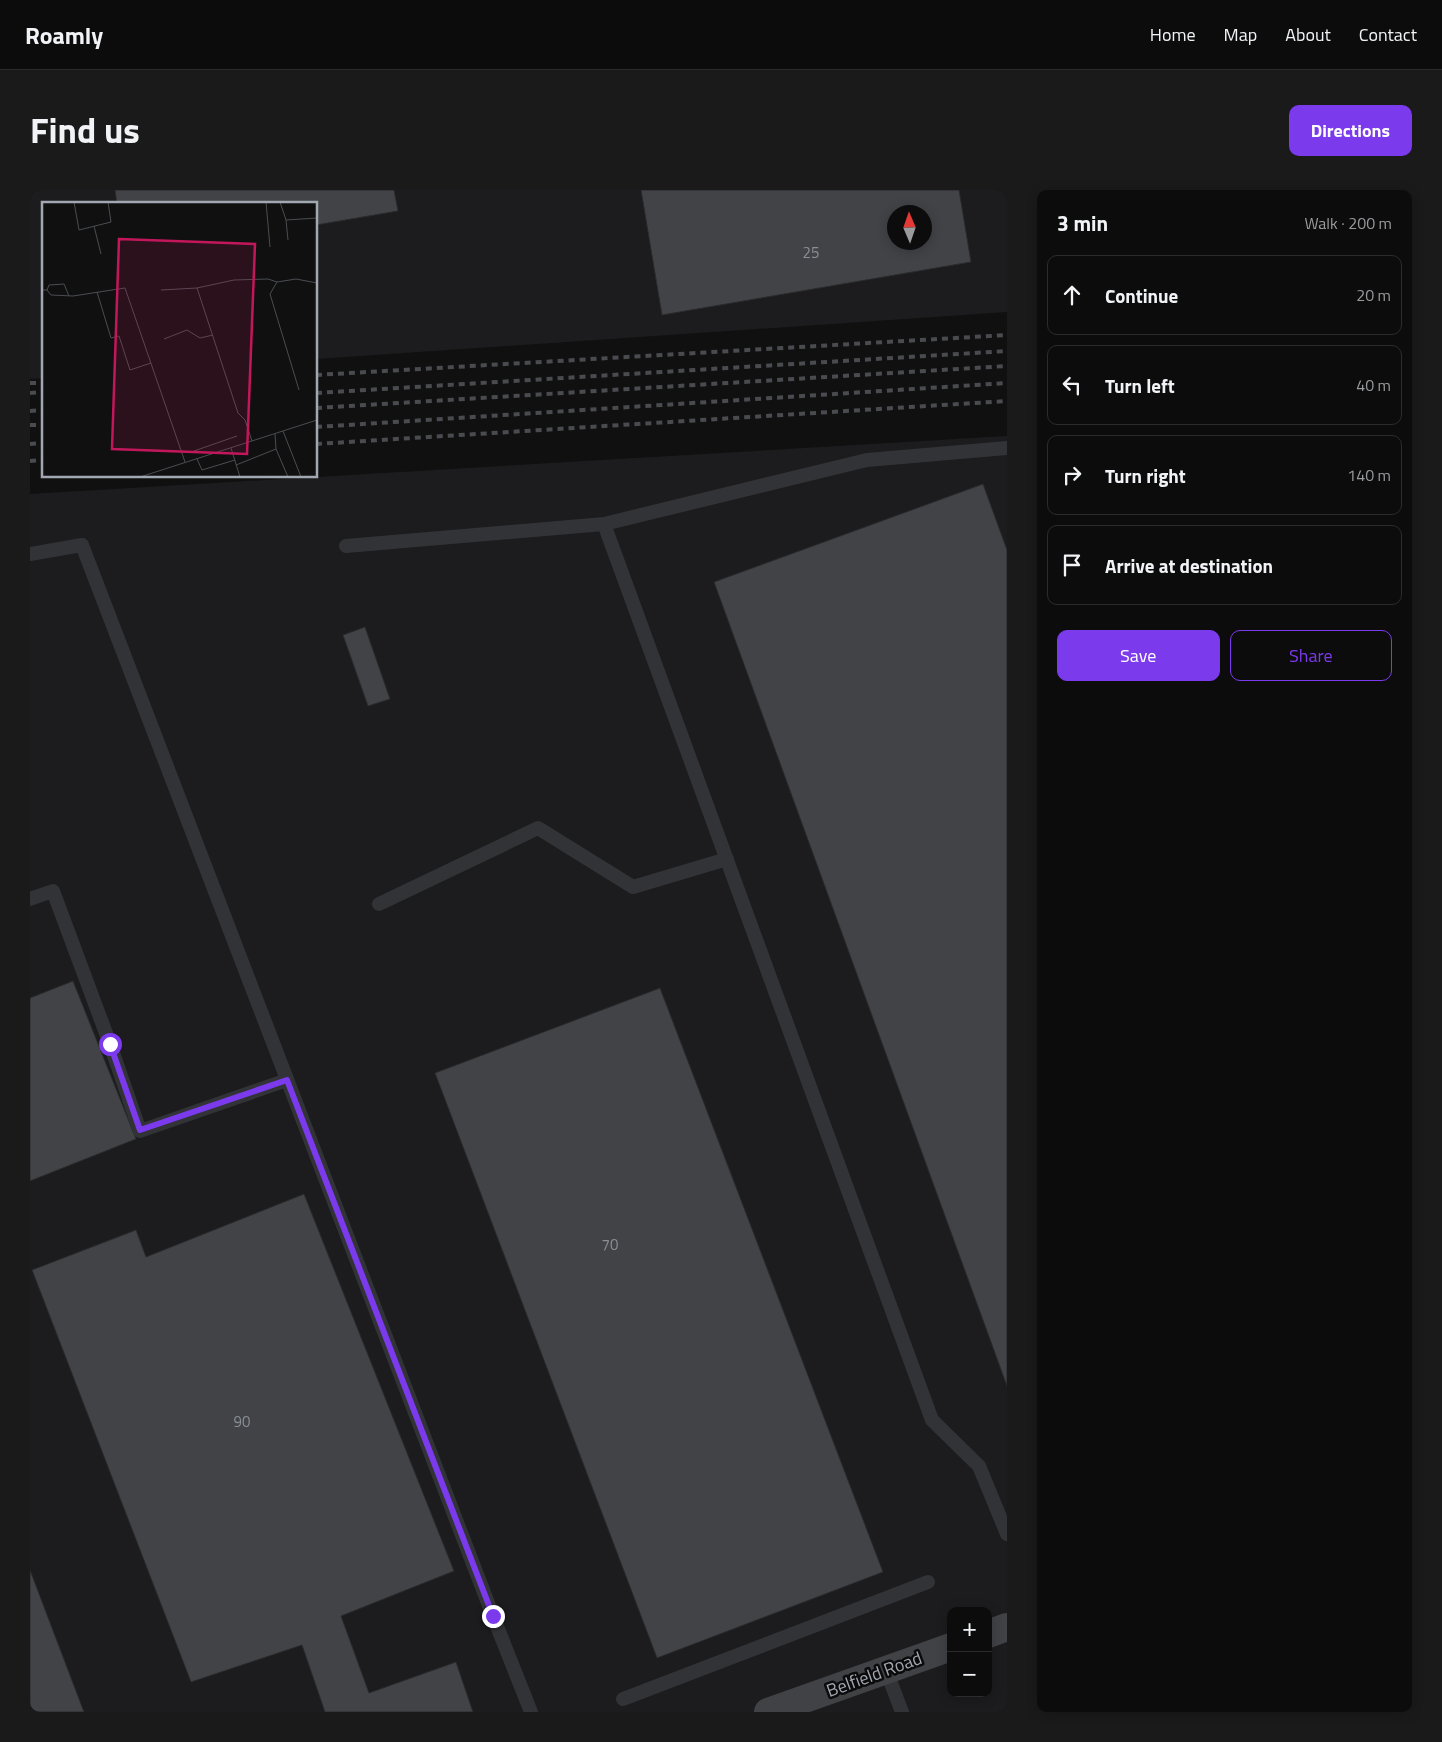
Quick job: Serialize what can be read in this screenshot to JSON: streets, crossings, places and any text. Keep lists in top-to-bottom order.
{
  "streets": {
    "main road": ["Belfield Road"]
  },
  "house_numbers": ["25", "70", "90"],
  "north": "top",
  "page": {
    "header": "Roamly",
    "nav": [
      "Home",
      "Map",
      "About",
      "Contact"
    ],
    "title": "Find us",
    "buttons": [
      "Directions",
      ["Save", "Share"]
    ],
    "heading": ["3 min", "Walk · 200 m"],
    "list": [
      ["Continue", "20 m"],
      ["Turn left", "40 m"],
      ["Turn right", "140 m"],
      "Arrive at destination"
    ],
    "map_buttons": ["+", "−"]
  }
}
